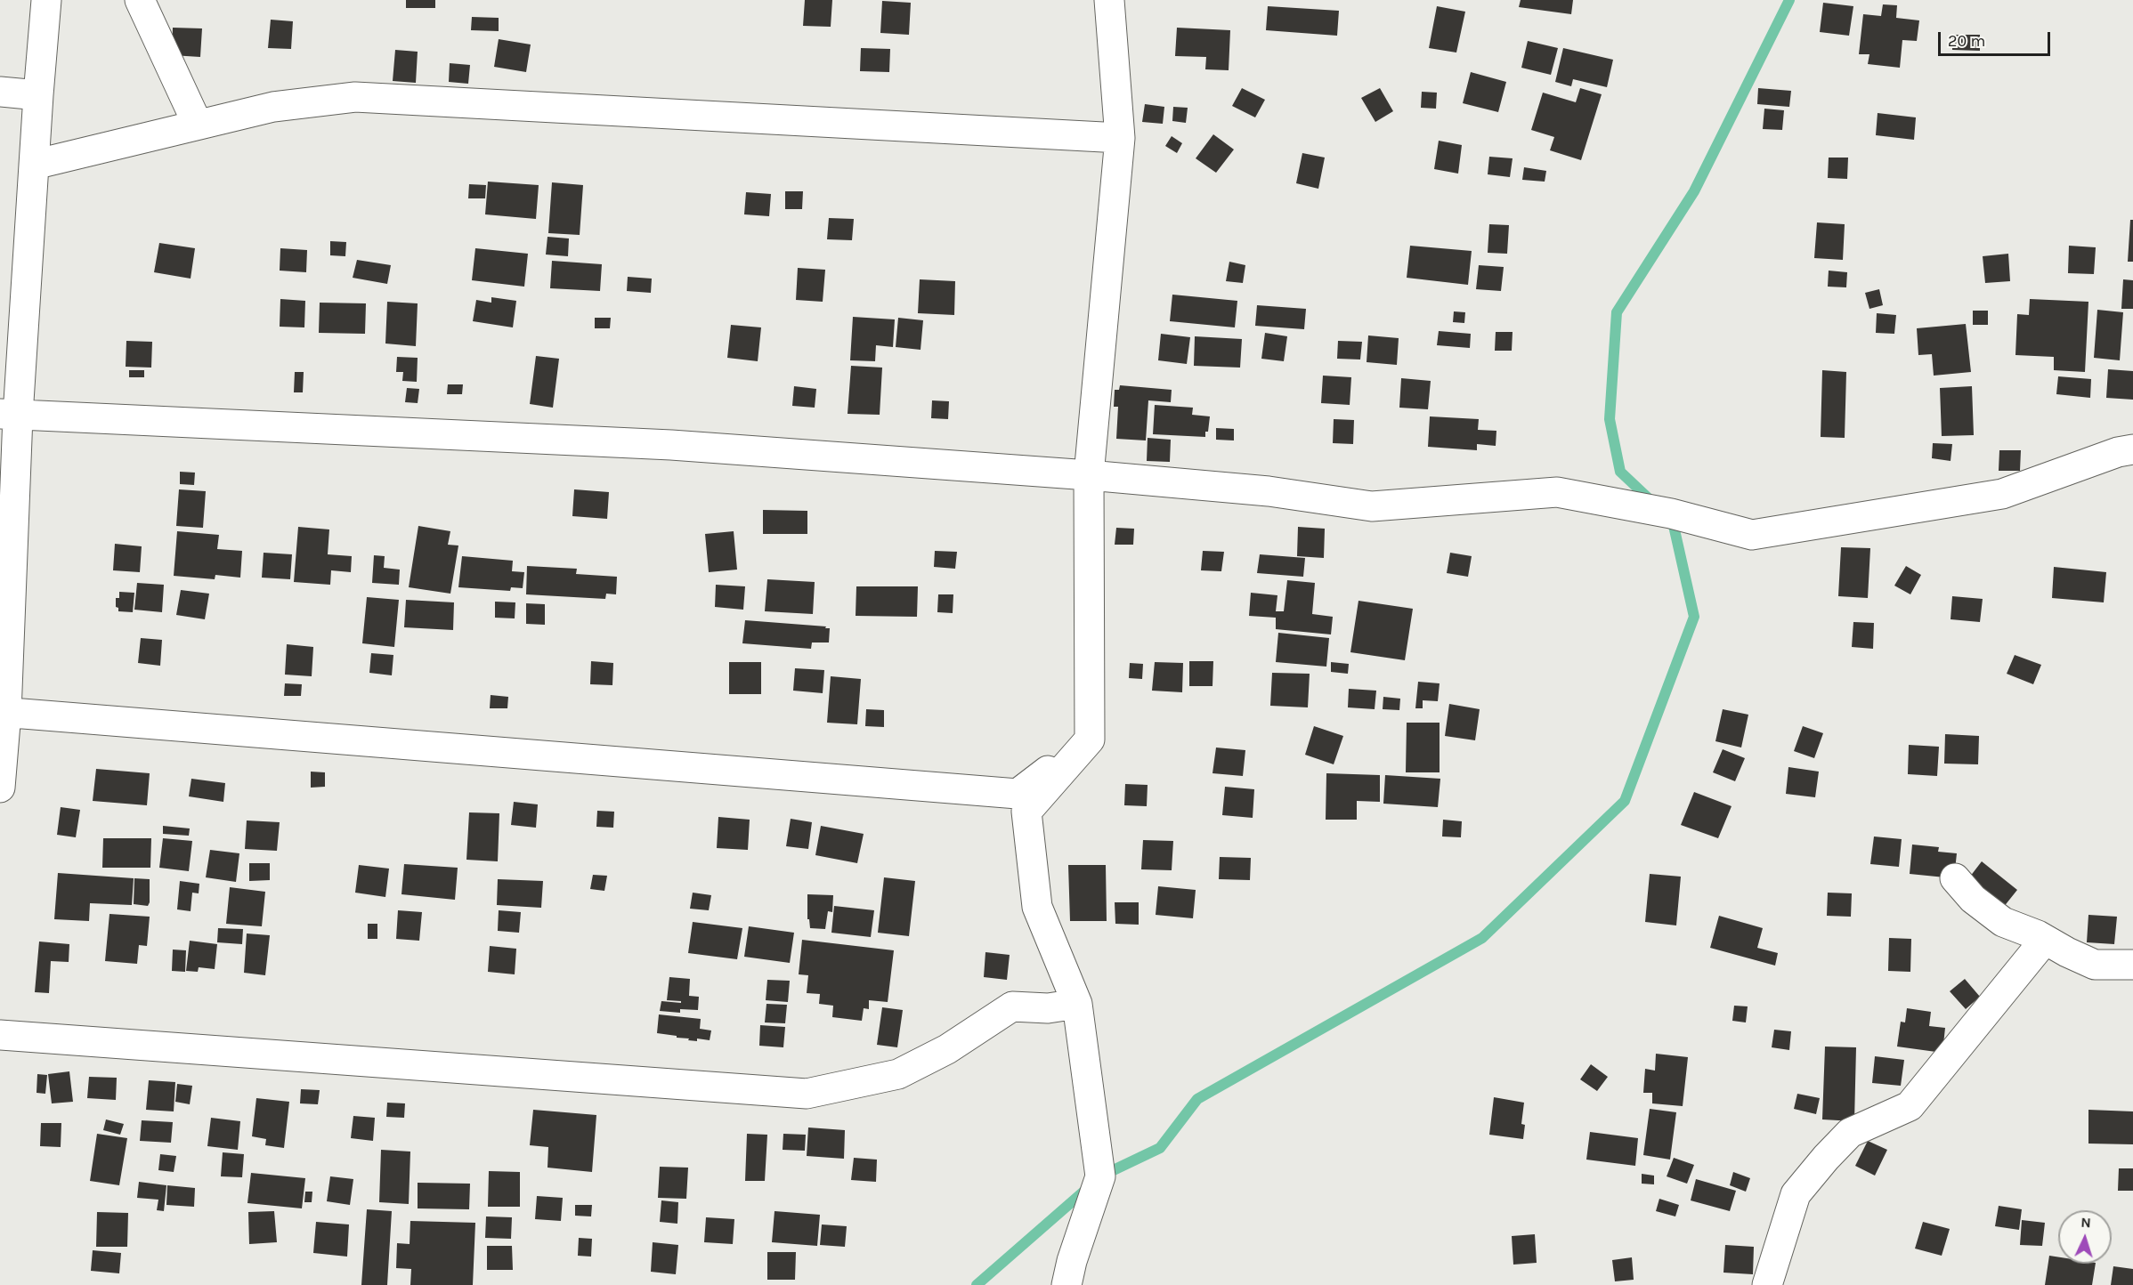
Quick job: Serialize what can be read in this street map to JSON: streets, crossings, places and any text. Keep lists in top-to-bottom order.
{
  "scale_bar": "20 m",
  "north": "top"
}
